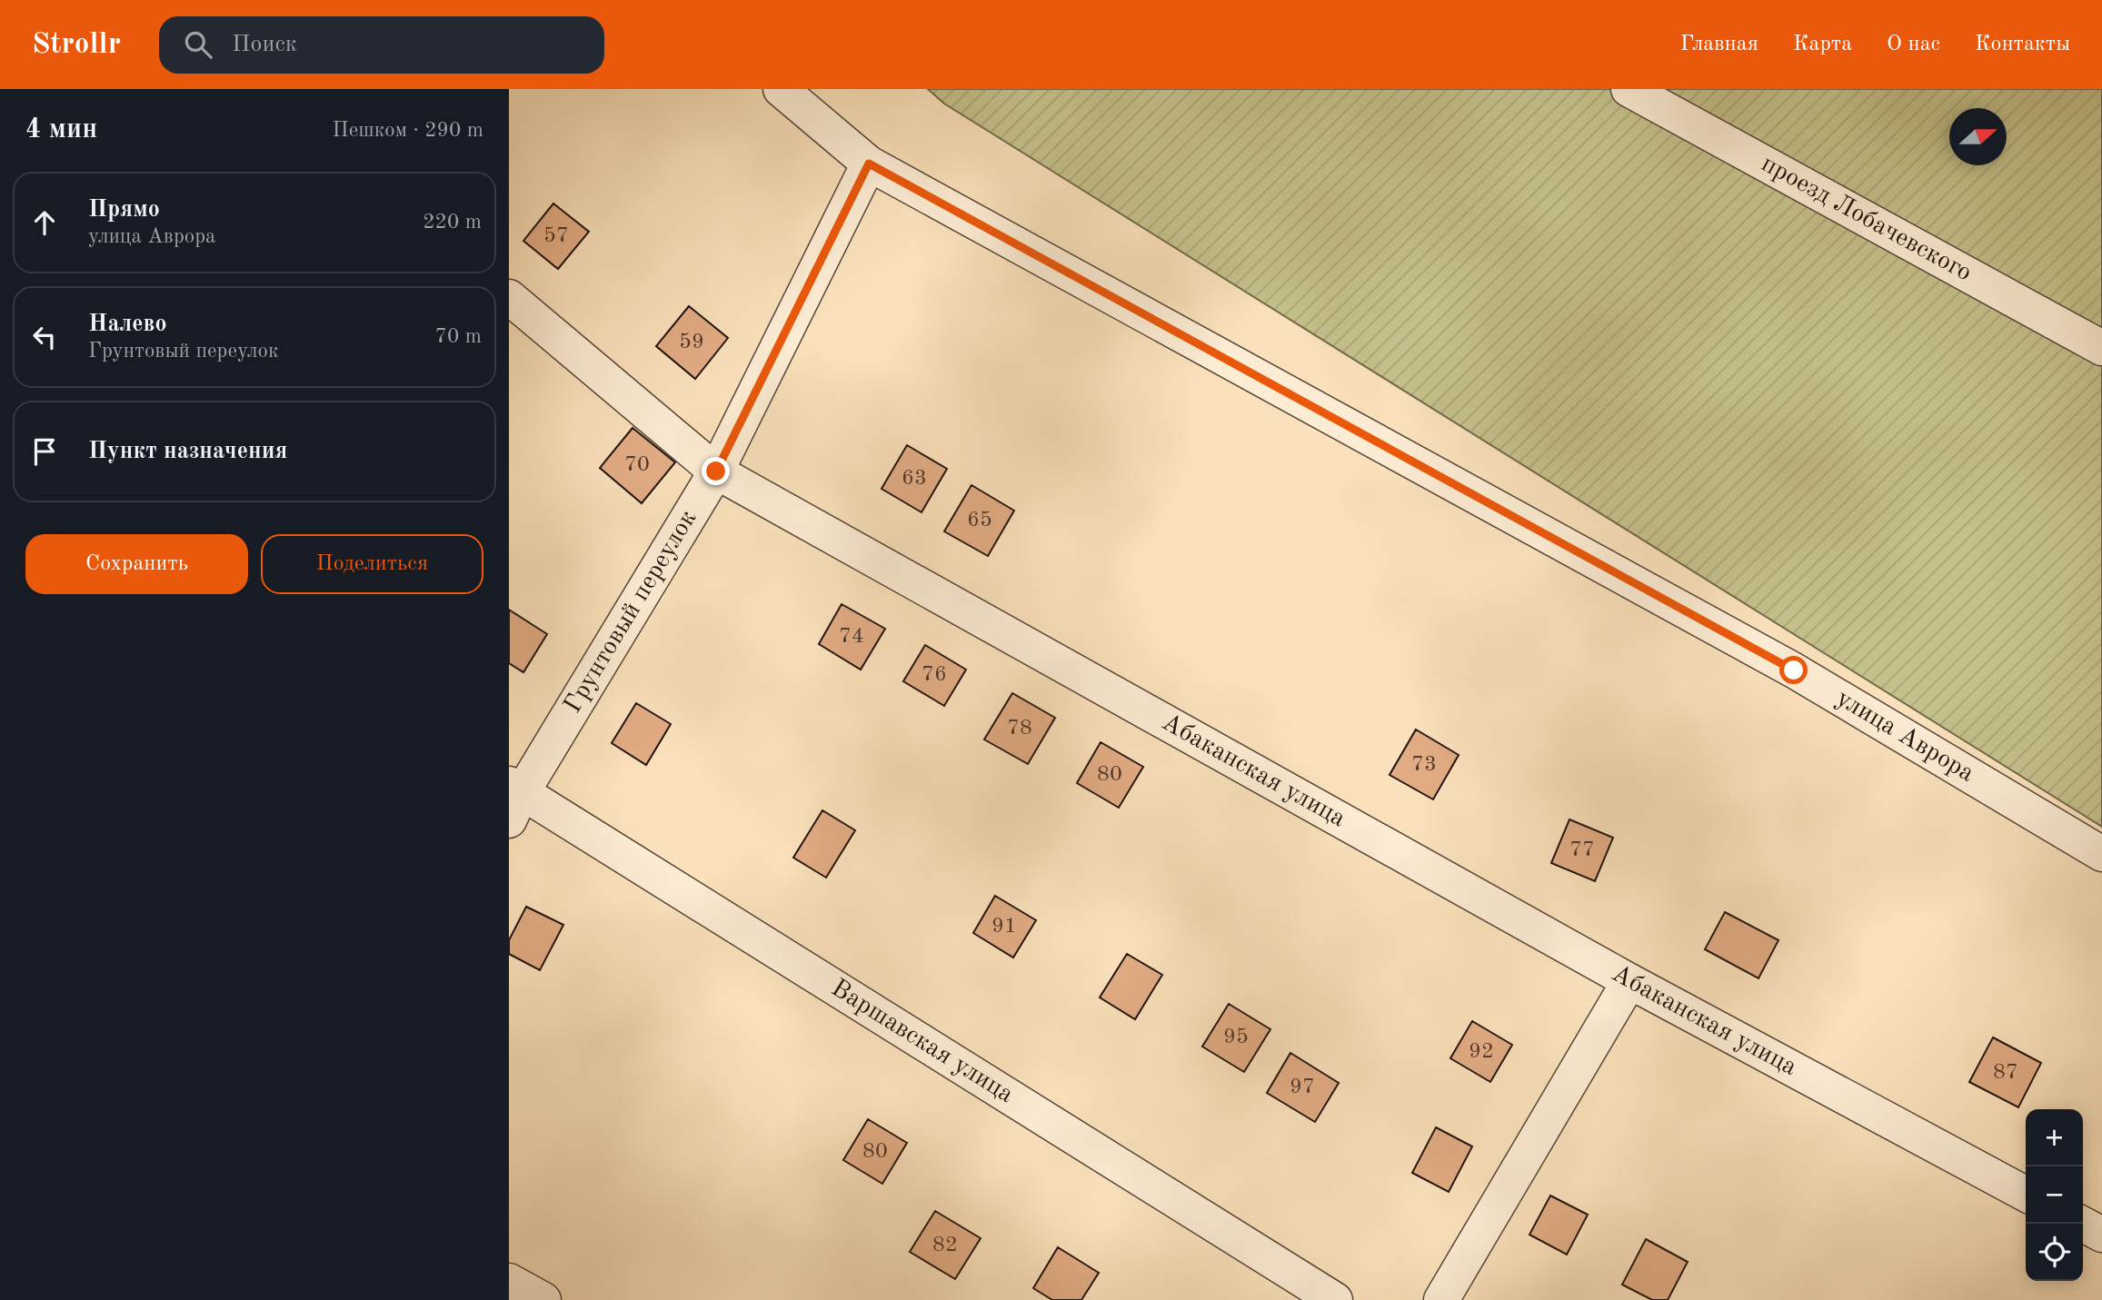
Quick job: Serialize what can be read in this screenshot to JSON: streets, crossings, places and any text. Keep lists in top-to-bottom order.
{
  "streets": {
    "street": [
      "проезд Лобачевского",
      "Грунтовый переулок",
      "улица Аврора",
      "Абаканская улица",
      "Варшавская улица"
    ]
  },
  "crossings": [
    ["Грунтовый переулок", "улица Аврора"],
    ["Грунтовый переулок", "Абаканская улица"],
    ["Грунтовый переулок", "Варшавская улица"]
  ],
  "house_numbers": [
    "57",
    "59",
    "70",
    "63",
    "65",
    "74",
    "76",
    "78",
    "73",
    "80",
    "77",
    "91",
    "95",
    "92",
    "87",
    "97",
    "80",
    "82"
  ],
  "north": "right",
  "page": {
    "header": "Strollr",
    "search": "Поиск",
    "nav": [
      "Главная",
      "Карта",
      "О нас",
      "Контакты"
    ],
    "heading": ["4 мин", "Пешком · 290 m"],
    "list": [
      ["Прямо", "улица Аврора", "220 m"],
      ["Налево", "Грунтовый переулок", "70 m"],
      "Пункт назначения"
    ],
    "buttons": ["Сохранить", "Поделиться"],
    "map_buttons": ["+", "−"]
  }
}
